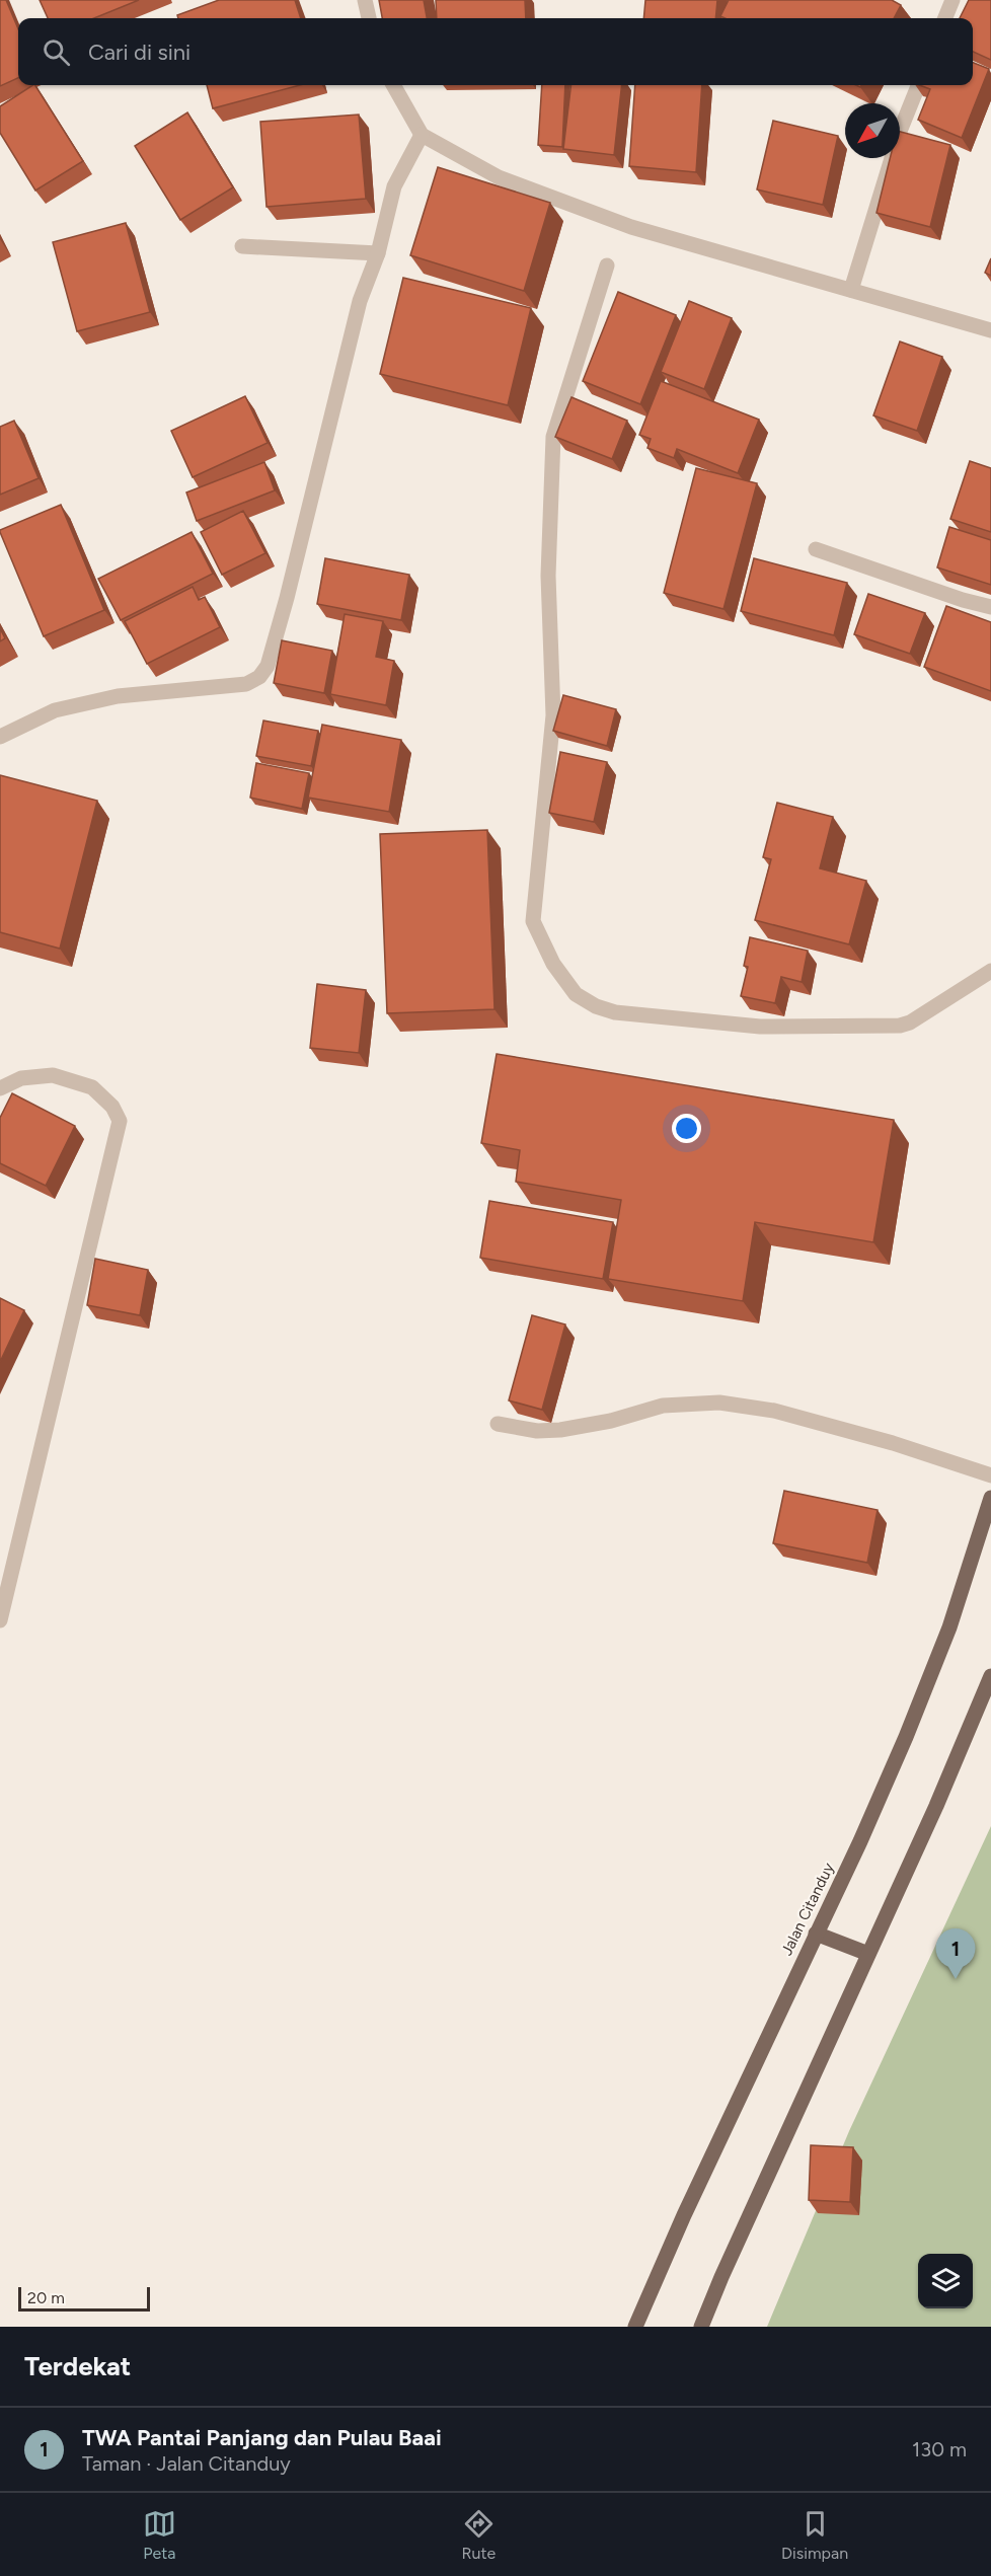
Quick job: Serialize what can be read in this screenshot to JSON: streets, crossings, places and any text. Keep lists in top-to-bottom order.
{
  "streets": {
    "main road": ["Jalan Citanduy"]
  },
  "scale_bar": "20 m",
  "north": "bottom left",
  "page": {
    "search": "Cari di sini",
    "pins": "1",
    "scale": "20 m",
    "heading": "Terdekat",
    "list": [
      {
        "mark": "1",
        "name": "TWA Pantai Panjang dan Pulau Baai",
        "note": "Taman · Jalan Citanduy",
        "value": "130 m"
      }
    ],
    "nav": ["Peta", "Rute", "Disimpan"]
  }
}
